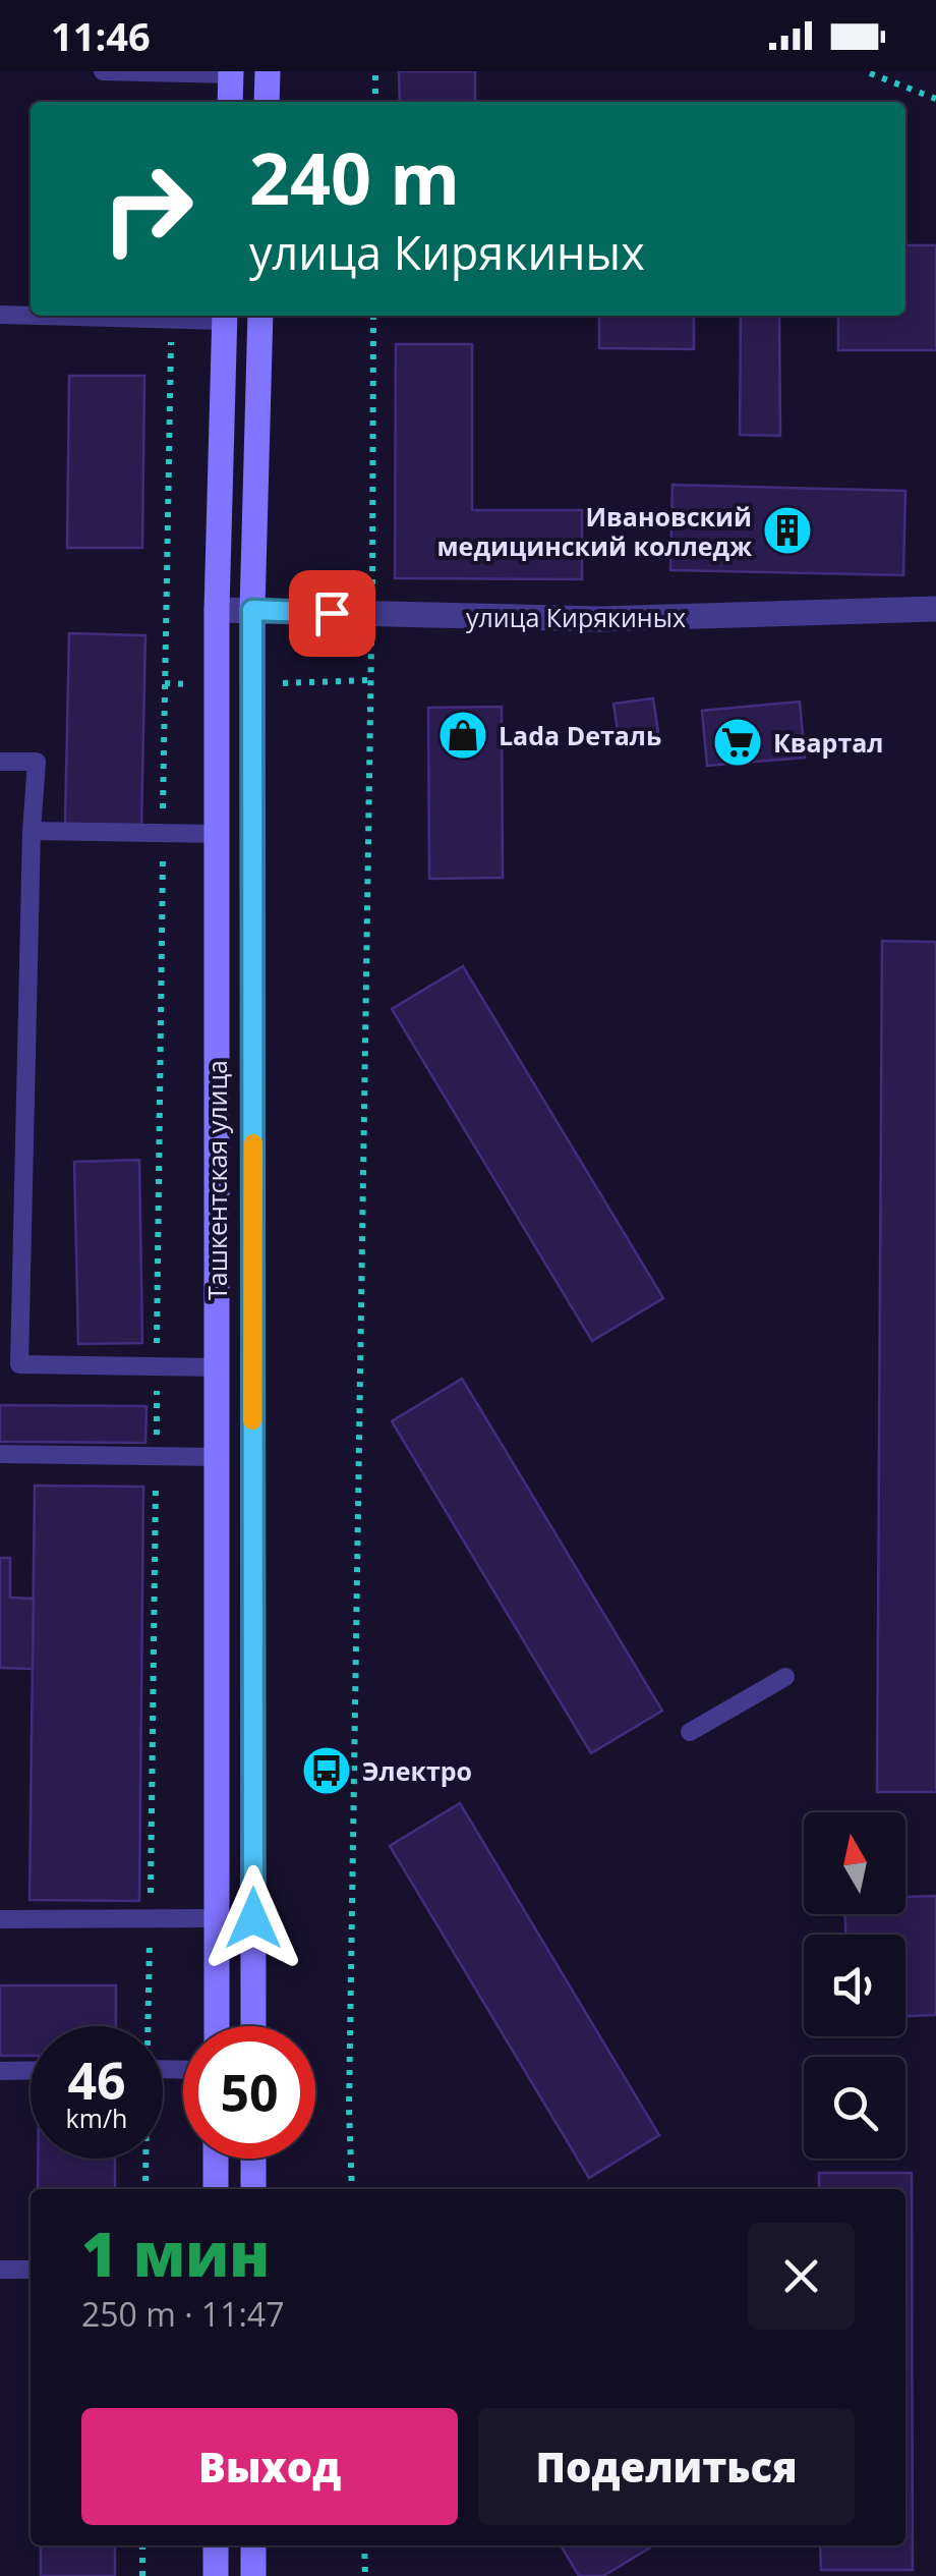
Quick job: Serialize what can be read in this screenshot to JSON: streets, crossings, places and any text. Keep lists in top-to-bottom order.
{
  "streets": {
    "main road": ["Ташкентская улица"],
    "street": ["улица Кирякиных"]
  },
  "crossings": [
    ["улица Кирякиных", "Ташкентская улица"]
  ],
  "places": {
    "building": ["Ивановский медицинский колледж"],
    "shop": ["Lada Dеталь"],
    "supermarket": ["Квартал"],
    "bus stop": ["Электро"]
  },
  "north": "top",
  "page": {
    "status": "11:46",
    "turn": ["240 m", "улица Кирякиных"],
    "speed": "46 km/h",
    "limit": "50",
    "heading": ["1 мин", "250 m · 11:47"],
    "buttons": ["Выход", "Поделиться"]
  }
}
